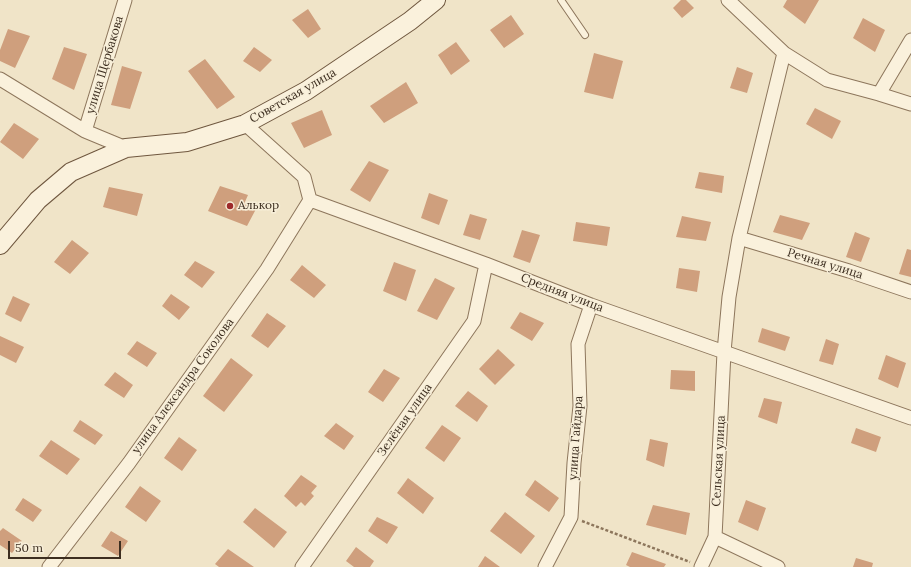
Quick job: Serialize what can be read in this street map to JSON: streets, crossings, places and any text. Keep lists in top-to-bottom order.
{
  "streets": {
    "street": [
      "улица Щербакова",
      "Советская улица",
      "Речная улица",
      "Средняя улица",
      "улица Александра Соколова",
      "Зелёная улица",
      "улица Гайдара",
      "Сельская улица"
    ]
  },
  "crossings": [
    ["Речная улица", "Сельская улица"],
    ["Средняя улица", "улица Александра Соколова"],
    ["Средняя улица", "Зелёная улица"],
    ["Средняя улица", "улица Гайдара"],
    ["Средняя улица", "Сельская улица"]
  ],
  "places": ["Алькор"],
  "scale_bar": "50 m"
}
